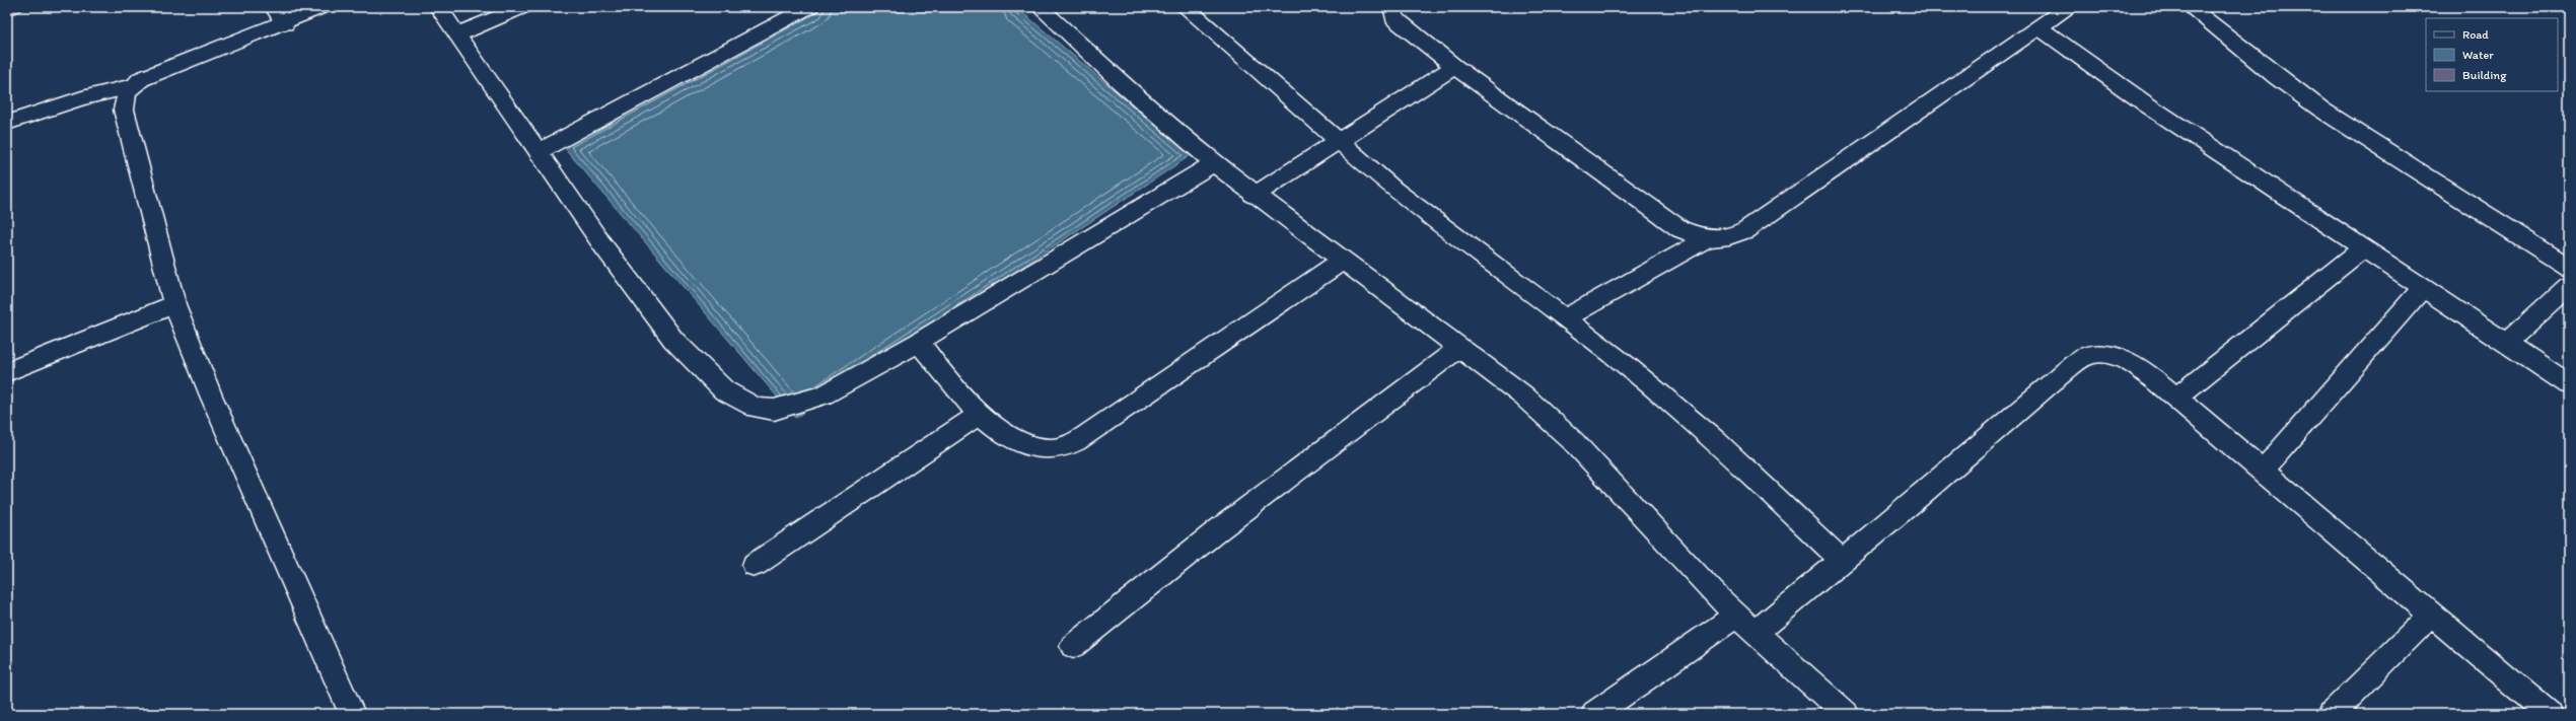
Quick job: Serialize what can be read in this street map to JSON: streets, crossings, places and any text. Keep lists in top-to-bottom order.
{
  "legend": ["Road", "Water", "Building"]
}
